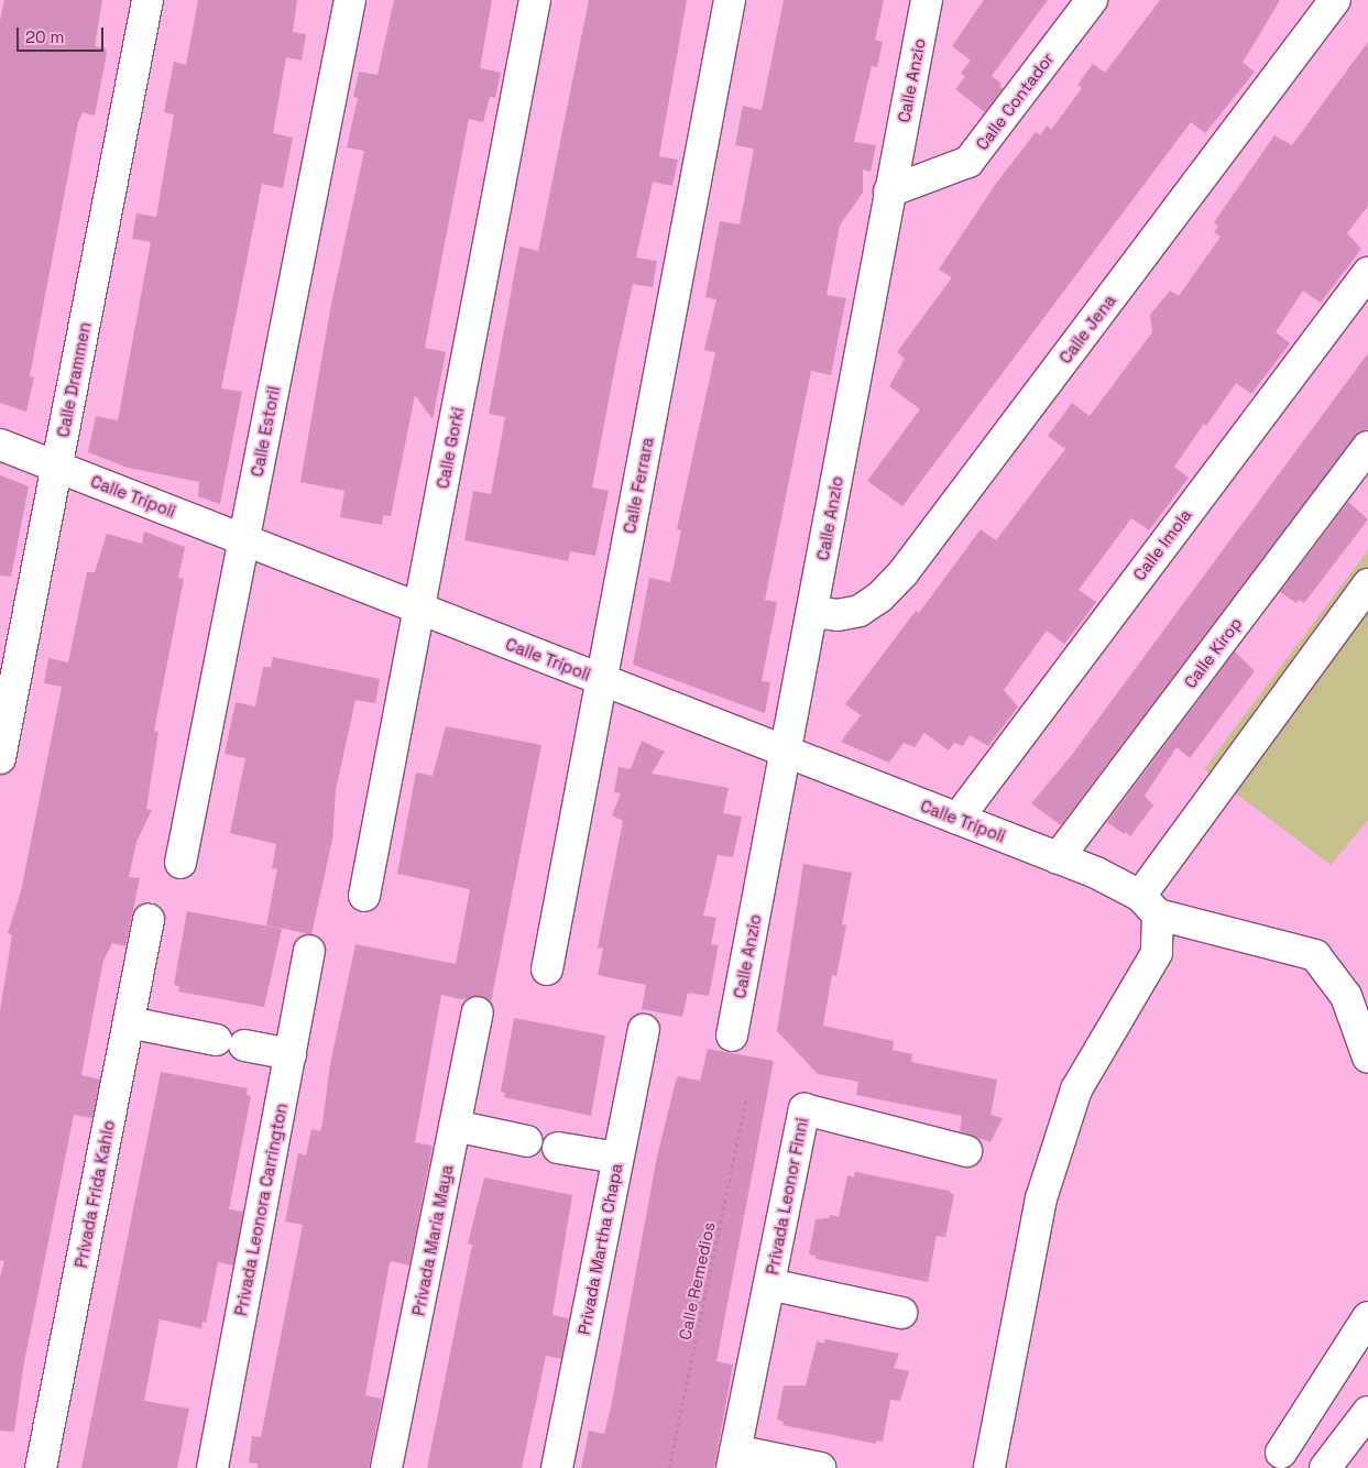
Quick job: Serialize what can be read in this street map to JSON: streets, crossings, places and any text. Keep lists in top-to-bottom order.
{
  "streets": {
    "street": [
      "Calle Anzio",
      "Calle Contador",
      "Calle Jena",
      "Calle Drammen",
      "Calle Estoril",
      "Calle Gorki",
      "Calle Ferrara",
      "Calle Trípoli",
      "Calle Imola",
      "Calle Kirop",
      "Privada Frida Kahlo",
      "Privada Leonor Finni",
      "Privada Leonora Carrington",
      "Privada María Maya",
      "Privada Martha Chapa"
    ],
    "path": ["Calle Remedios"]
  },
  "crossings": [
    ["Calle Anzio", "Calle Contador"],
    ["Calle Anzio", "Calle Jena"],
    ["Calle Anzio", "Calle Trípoli"],
    ["Calle Drammen", "Calle Trípoli"],
    ["Calle Estoril", "Calle Trípoli"],
    ["Calle Gorki", "Calle Trípoli"],
    ["Calle Ferrara", "Calle Trípoli"],
    ["Calle Trípoli", "Calle Imola"],
    ["Calle Trípoli", "Calle Kirop"]
  ],
  "scale_bar": "20 m"
}
